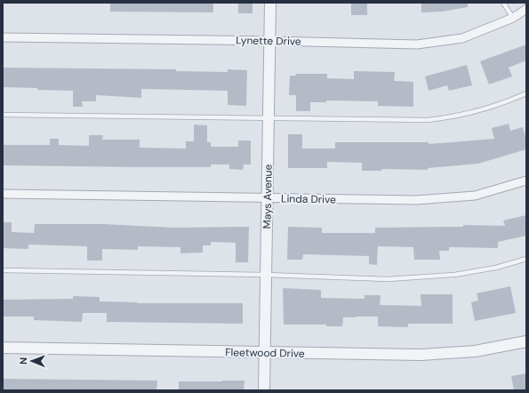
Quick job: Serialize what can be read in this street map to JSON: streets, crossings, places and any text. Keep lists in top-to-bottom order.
{
  "streets": {
    "street": [
      "Lynette Drive",
      "Mays Avenue",
      "Linda Drive",
      "Fleetwood Drive"
    ]
  },
  "crossings": [
    ["Lynette Drive", "Mays Avenue"],
    ["Mays Avenue", "Linda Drive"],
    ["Mays Avenue", "Fleetwood Drive"]
  ],
  "north": "left"
}
